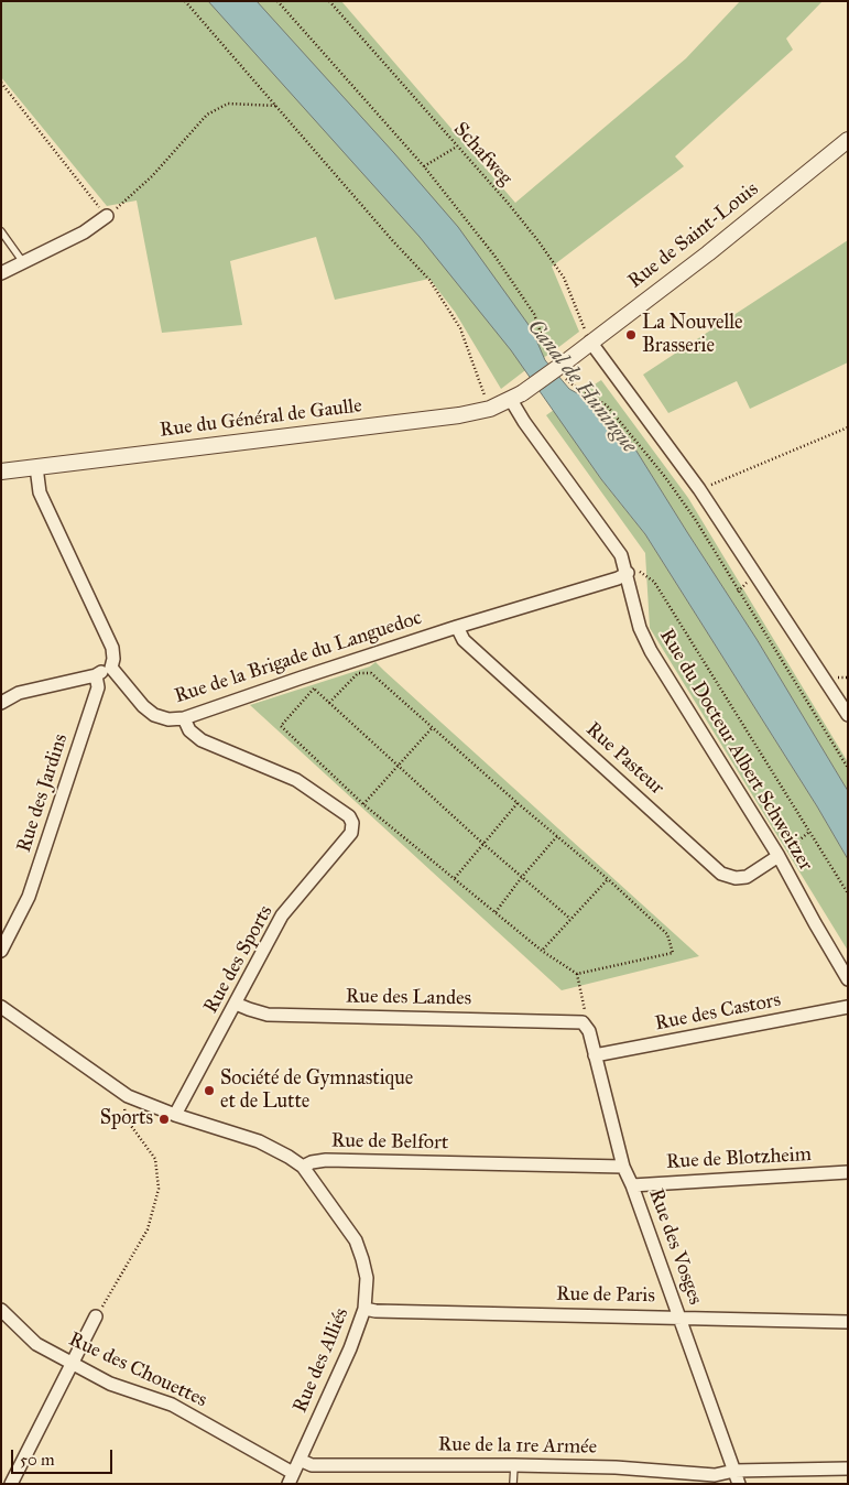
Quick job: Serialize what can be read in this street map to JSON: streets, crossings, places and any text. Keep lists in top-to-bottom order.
{
  "streets": {
    "street": [
      "Rue de Saint-Louis",
      "Rue du Général de Gaulle",
      "Rue de la Brigade du Languedoc",
      "Rue du Docteur Albert Schweitzer",
      "Rue Pasteur",
      "Rue des Jardins",
      "Rue des Sports",
      "Rue des Landes",
      "Rue des Castors",
      "Rue de Belfort",
      "Rue de Blotzheim",
      "Rue des Vosges",
      "Rue de Paris",
      "Rue des Alliés",
      "Rue des Chouettes",
      "Rue de la 1re Armée"
    ],
    "path": ["Schafweg"]
  },
  "crossings": [
    ["Schafweg", "Rue de Saint-Louis"],
    ["Rue de Saint-Louis", "Rue du Général de Gaulle"],
    ["Rue de Saint-Louis", "Rue du Docteur Albert Schweitzer"],
    ["Rue du Général de Gaulle", "Rue du Docteur Albert Schweitzer"],
    ["Rue de la Brigade du Languedoc", "Rue du Docteur Albert Schweitzer"],
    ["Rue de la Brigade du Languedoc", "Rue Pasteur"],
    ["Rue de la Brigade du Languedoc", "Rue des Sports"],
    ["Rue du Docteur Albert Schweitzer", "Rue Pasteur"],
    ["Rue des Sports", "Rue des Landes"],
    ["Rue des Landes", "Rue des Vosges"],
    ["Rue des Castors", "Rue des Vosges"],
    ["Rue de Belfort", "Rue des Vosges"],
    ["Rue de Belfort", "Rue des Alliés"],
    ["Rue de Blotzheim", "Rue des Vosges"],
    ["Rue des Vosges", "Rue de Paris"],
    ["Rue des Vosges", "Rue de la 1re Armée"],
    ["Rue de Paris", "Rue des Alliés"],
    ["Rue des Alliés", "Rue des Chouettes"],
    ["Rue des Alliés", "Rue de la 1re Armée"]
  ],
  "water": ["Canal de Huningue"],
  "places": ["La Nouvelle Brasserie", "Société de Gymnastique et de Lutte", "Sports"],
  "scale_bar": "50 m"
}
